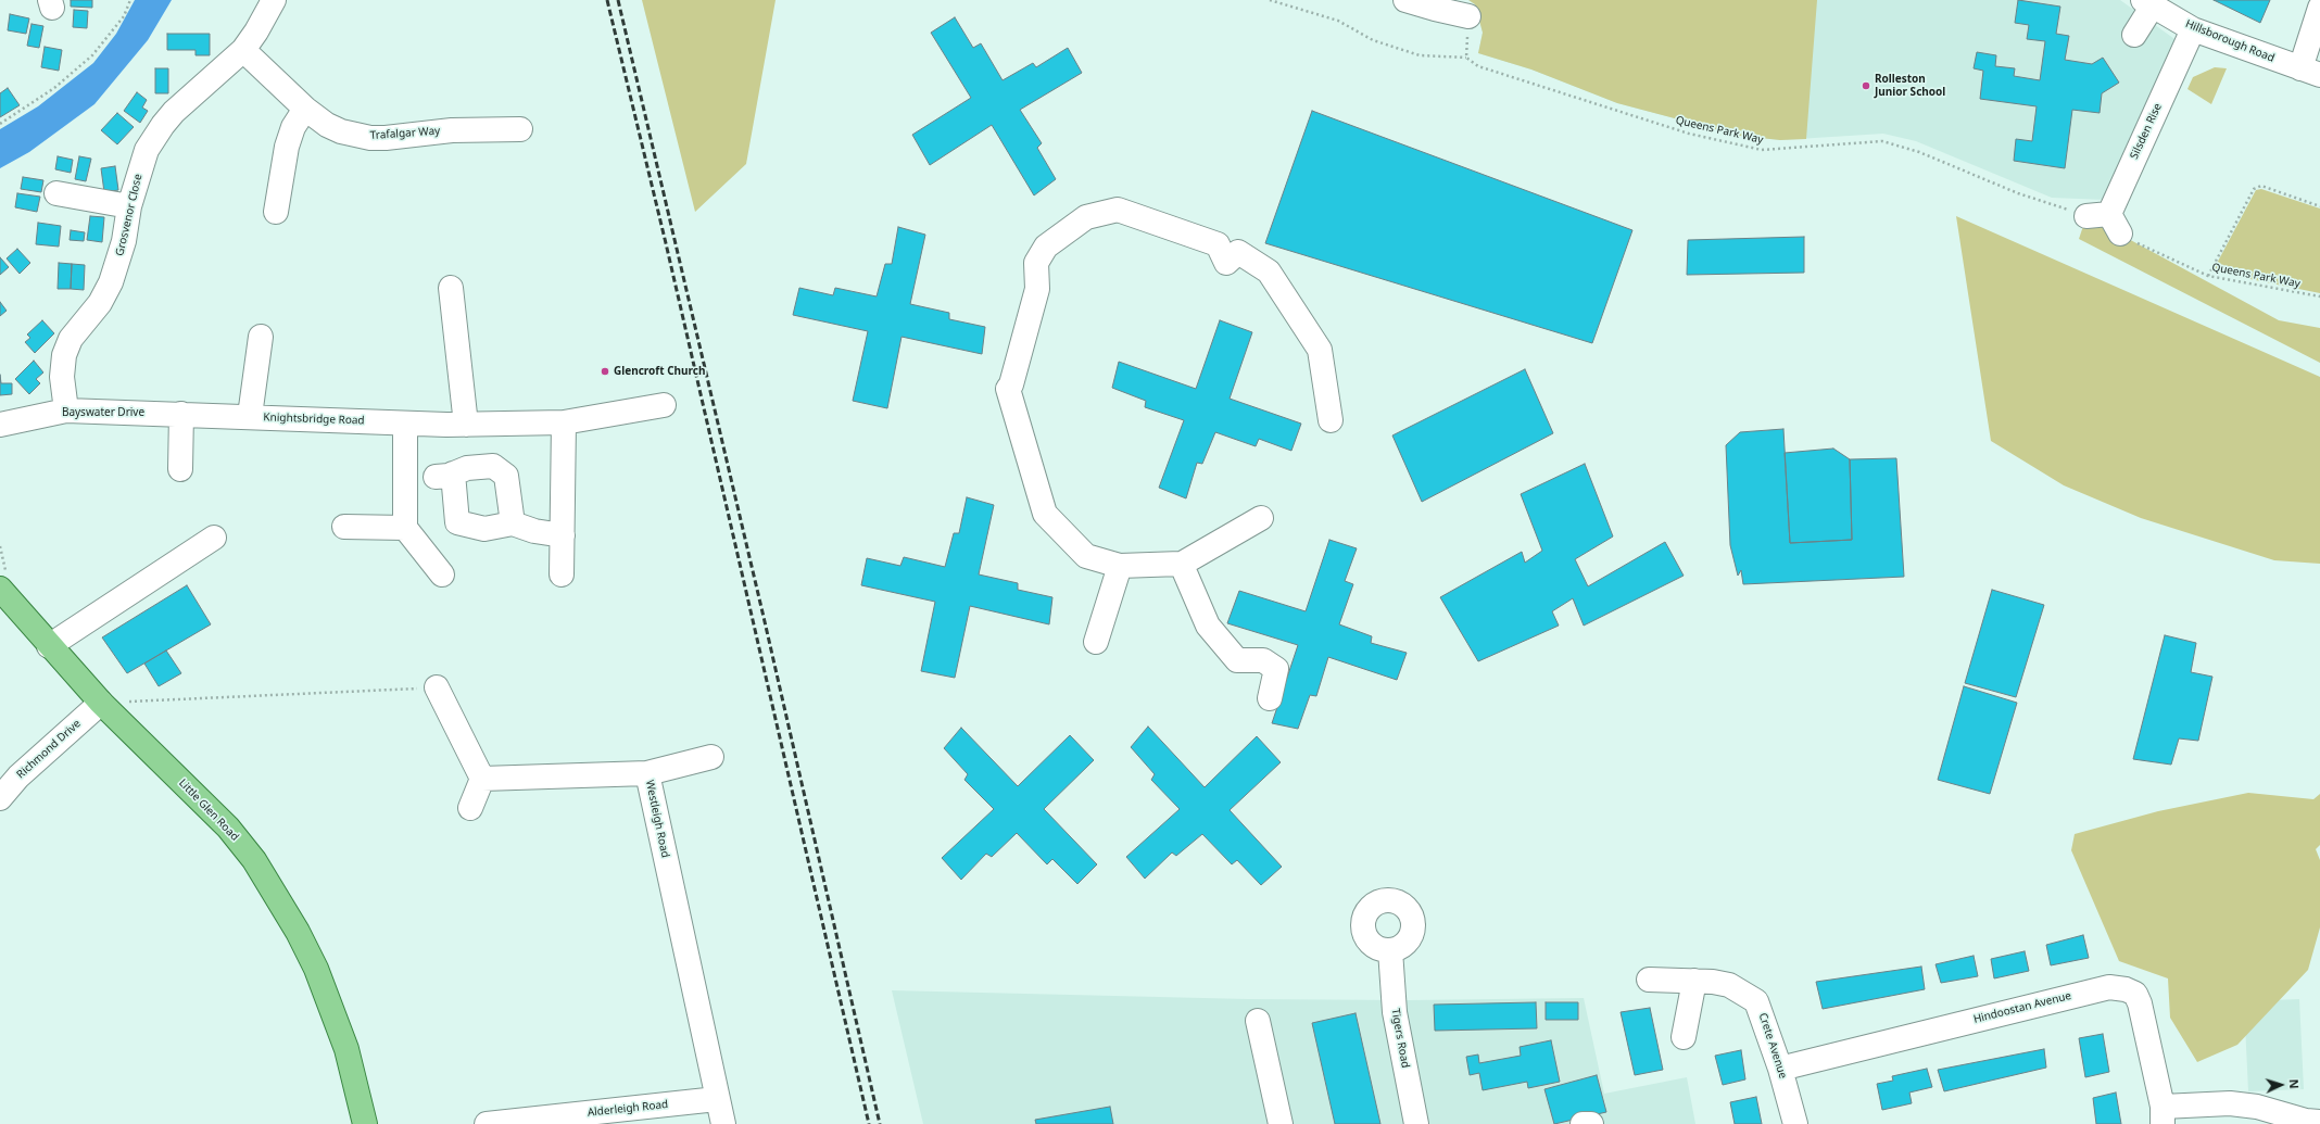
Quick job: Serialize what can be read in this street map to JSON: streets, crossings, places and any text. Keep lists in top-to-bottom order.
{
  "streets": {
    "main road": ["Little Glen Road"],
    "street": [
      "Hillsborough Road",
      "Silsden Rise",
      "Trafalgar Way",
      "Grosvenor Close",
      "Bayswater Drive",
      "Knightsbridge Road",
      "Richmond Drive",
      "Westleigh Road",
      "Hindoostan Avenue",
      "Tigers Road",
      "Crete Avenue",
      "Alderleigh Road"
    ],
    "path": ["Queens Park Way"]
  },
  "crossings": [
    ["Hillsborough Road", "Silsden Rise"],
    ["Queens Park Way", "Silsden Rise"],
    ["Trafalgar Way", "Grosvenor Close"],
    ["Grosvenor Close", "Bayswater Drive"],
    ["Bayswater Drive", "Knightsbridge Road"],
    ["Richmond Drive", "Little Glen Road"],
    ["Westleigh Road", "Alderleigh Road"],
    ["Hindoostan Avenue", "Crete Avenue"]
  ],
  "places": ["Rolleston Junior School", "Glencroft Church"],
  "north": "right"
}
